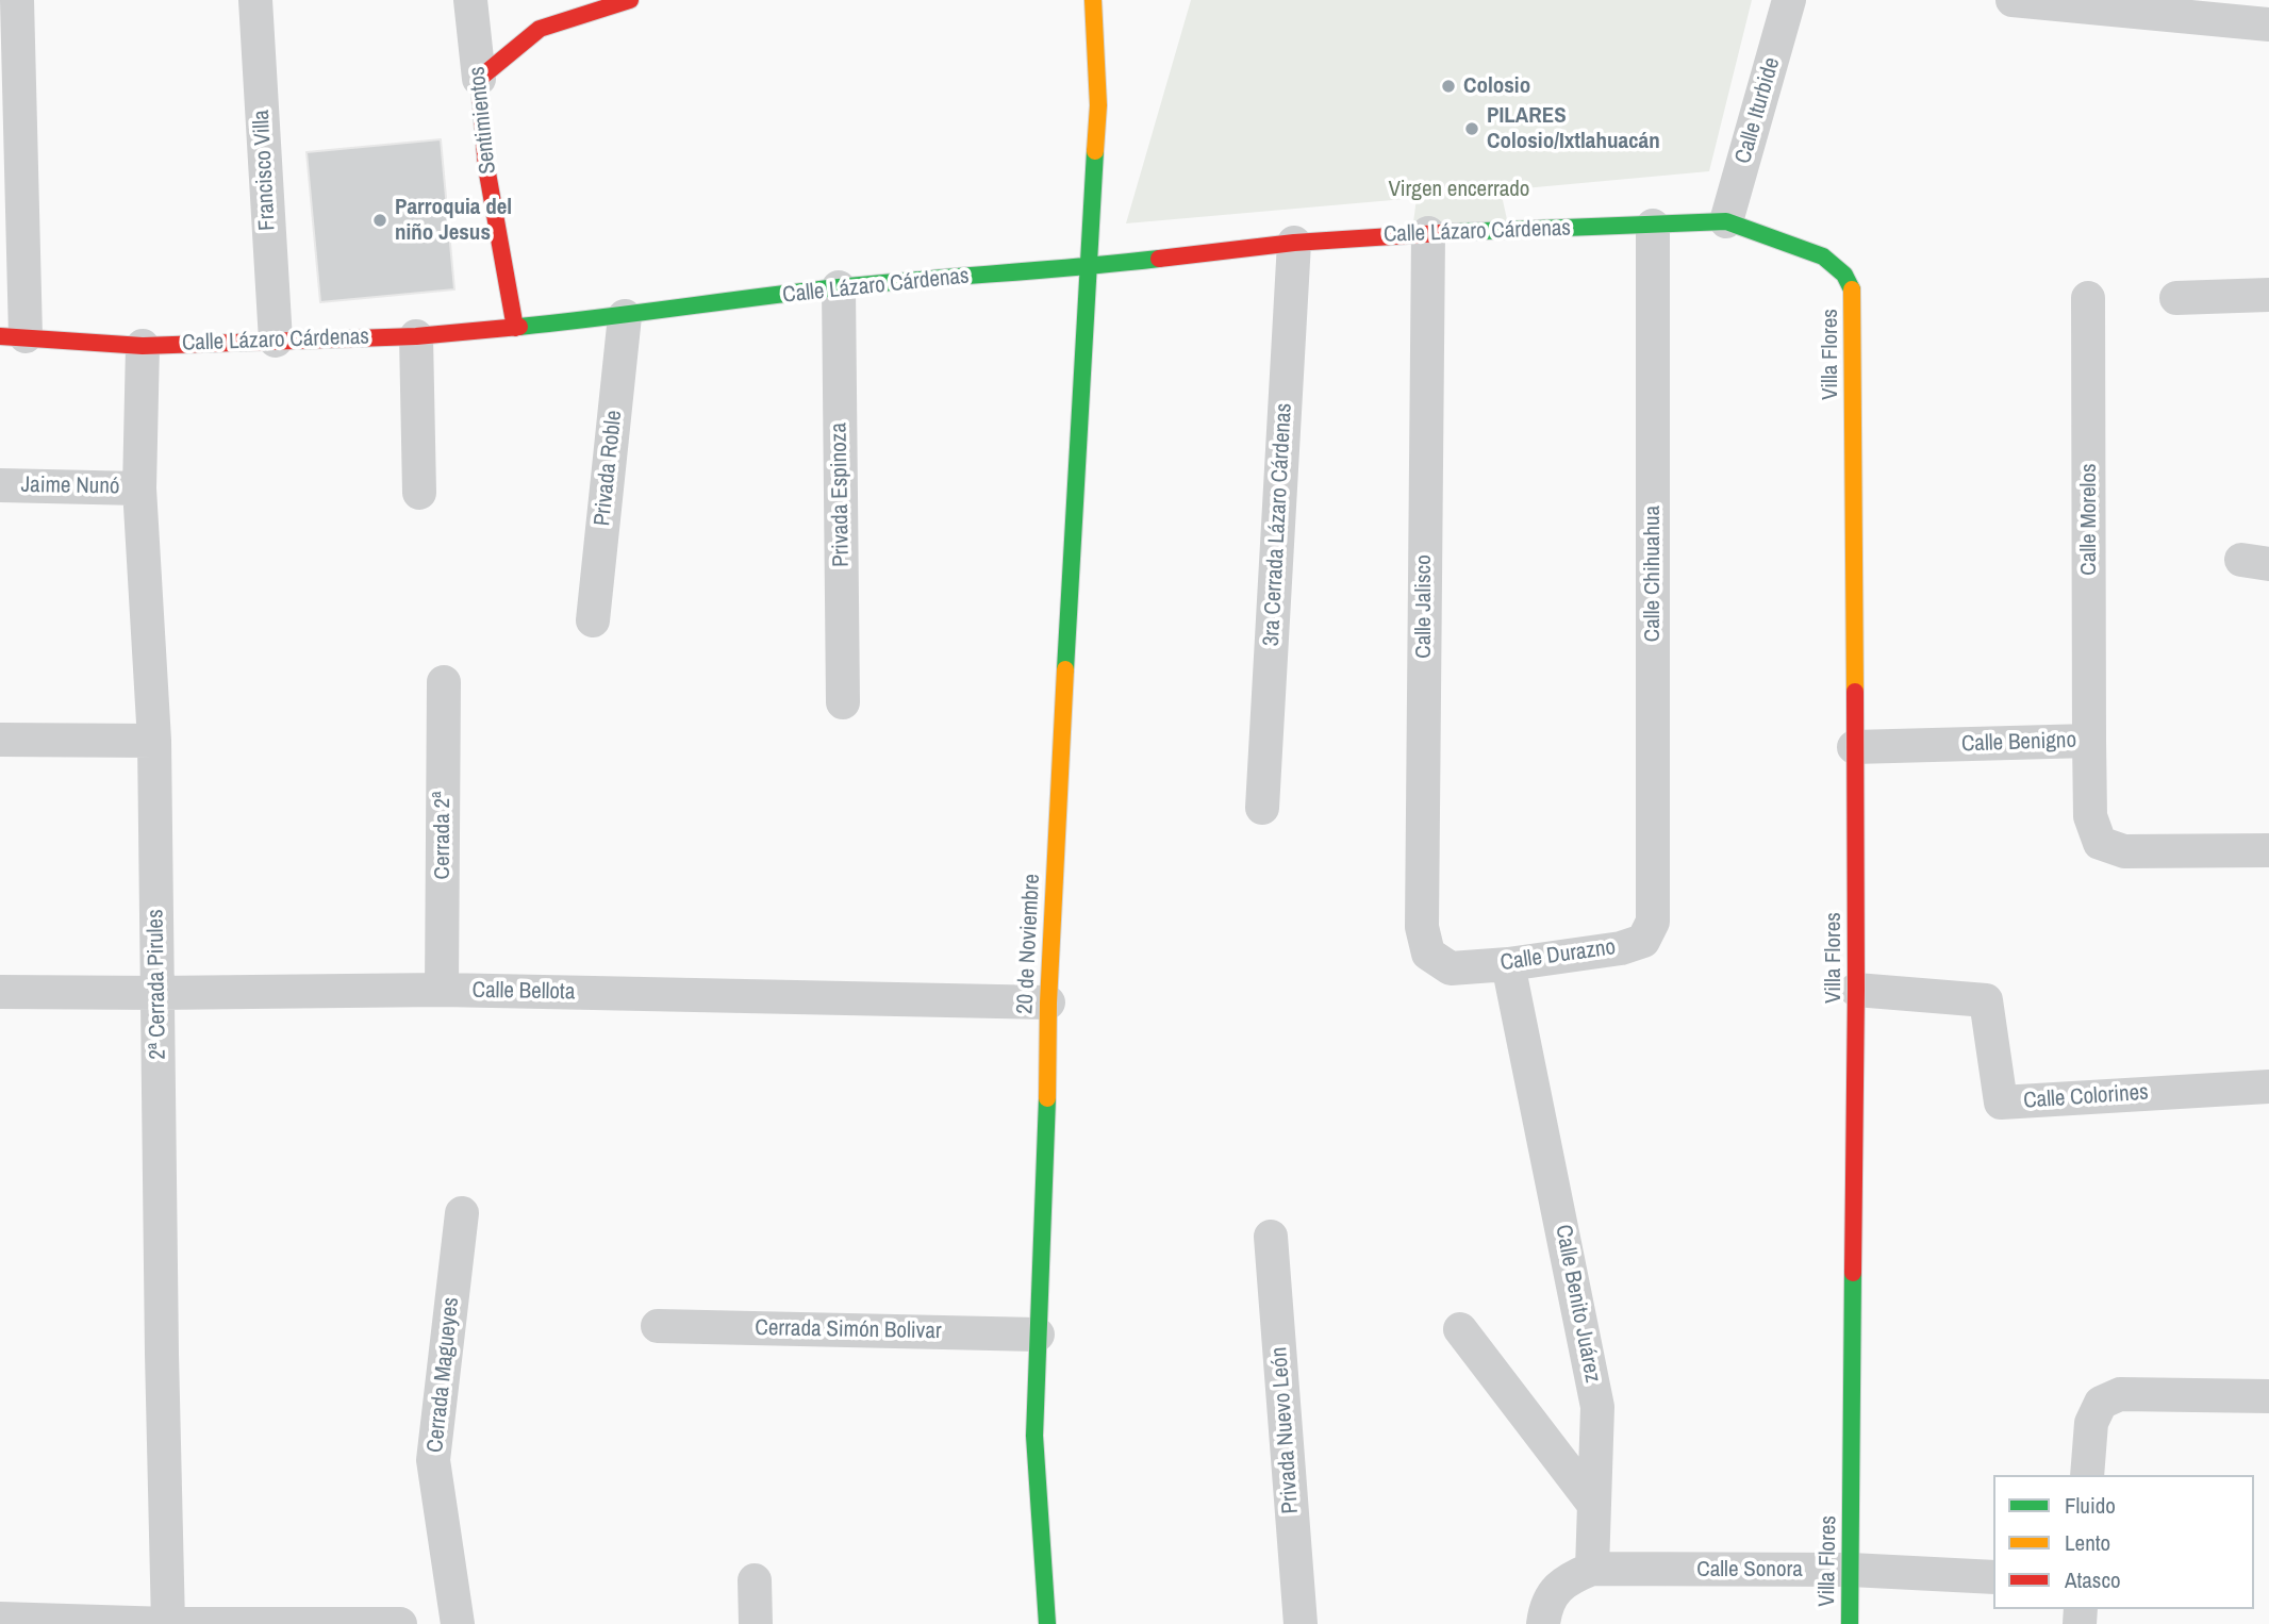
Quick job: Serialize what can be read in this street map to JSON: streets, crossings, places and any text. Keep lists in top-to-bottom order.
{
  "streets": {
    "street": [
      "Calle Iturbide",
      "Sentimientos",
      "Francisco Villa",
      "Calle Lázaro Cárdenas",
      "Villa Flores",
      "Privada Roble",
      "Jaime Nunó",
      "Privada Espinoza",
      "Calle Morelos",
      "3ra Cerrada Lázaro Cárdenas",
      "Calle Chihuahua",
      "Calle Jalisco",
      "Calle Benigno",
      "Cerrada 2ª",
      "20 de Noviembre",
      "Calle Durazno",
      "2ª Cerrada Pirules",
      "Calle Bellota",
      "Calle Colorines",
      "Calle Benito Juárez",
      "Cerrada Simón Bolivar",
      "Cerrada Magueyes",
      "Privada Nuevo León",
      "Calle Sonora"
    ]
  },
  "crossings": [
    ["Calle Iturbide", "Calle Lázaro Cárdenas"],
    ["Calle Iturbide", "Villa Flores"],
    ["Sentimientos", "Calle Lázaro Cárdenas"],
    ["Francisco Villa", "Calle Lázaro Cárdenas"],
    ["Calle Lázaro Cárdenas", "Villa Flores"],
    ["Calle Lázaro Cárdenas", "Privada Roble"],
    ["Calle Lázaro Cárdenas", "Privada Espinoza"],
    ["Calle Lázaro Cárdenas", "3ra Cerrada Lázaro Cárdenas"],
    ["Calle Lázaro Cárdenas", "Calle Chihuahua"],
    ["Calle Lázaro Cárdenas", "Calle Jalisco"],
    ["Calle Lázaro Cárdenas", "20 de Noviembre"],
    ["Calle Lázaro Cárdenas", "2ª Cerrada Pirules"],
    ["Villa Flores", "Calle Benigno"],
    ["Villa Flores", "Calle Colorines"],
    ["Villa Flores", "Calle Sonora"],
    ["Jaime Nunó", "2ª Cerrada Pirules"],
    ["Calle Morelos", "Calle Benigno"],
    ["Calle Chihuahua", "Calle Durazno"],
    ["Calle Jalisco", "Calle Durazno"],
    ["Cerrada 2ª", "Calle Bellota"],
    ["20 de Noviembre", "Calle Bellota"],
    ["20 de Noviembre", "Cerrada Simón Bolivar"],
    ["Calle Durazno", "Calle Benito Juárez"],
    ["2ª Cerrada Pirules", "Calle Bellota"],
    ["Calle Benito Juárez", "Calle Sonora"]
  ],
  "parks": ["Virgen encerrado"],
  "places": ["Colosio", "PILARES Colosio/Ixtlahuacán", "Parroquia del niño Jesus"],
  "legend": ["Fluido", "Lento", "Atasco"]
}
